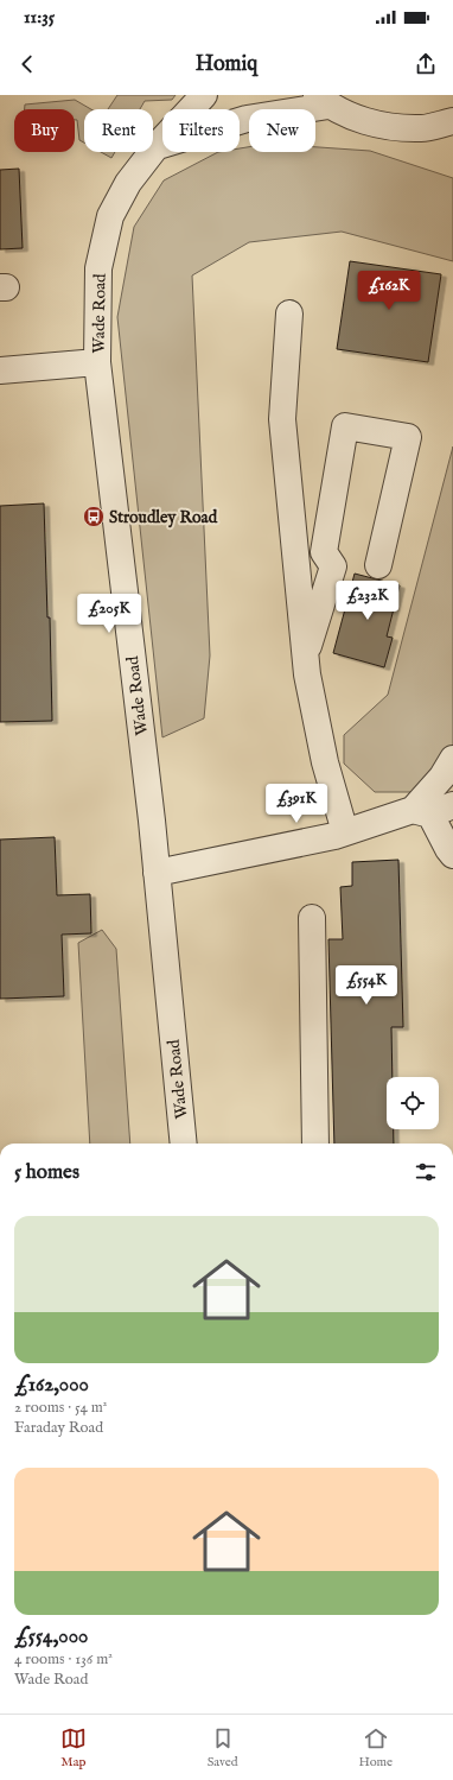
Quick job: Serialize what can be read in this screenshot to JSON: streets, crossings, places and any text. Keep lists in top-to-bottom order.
{
  "streets": {
    "street": ["Wade Road"]
  },
  "places": {
    "bus stop": ["Stroudley Road"]
  },
  "page": {
    "status": "11:35",
    "header": "Homiq",
    "chip": [
      "Buy",
      "Rent",
      "Filters",
      "New"
    ],
    "price": [
      "£162K",
      "£232K",
      "£205K",
      "£391K",
      "£554K"
    ],
    "heading": "5 homes",
    "list": [
      {
        "name": "£162,000",
        "note": "2 rooms · 54 m² · Faraday Road"
      },
      {
        "name": "£554,000",
        "note": "4 rooms · 136 m² · Wade Road"
      }
    ],
    "tabs": ["Map", "Saved", "Home"]
  }
}
